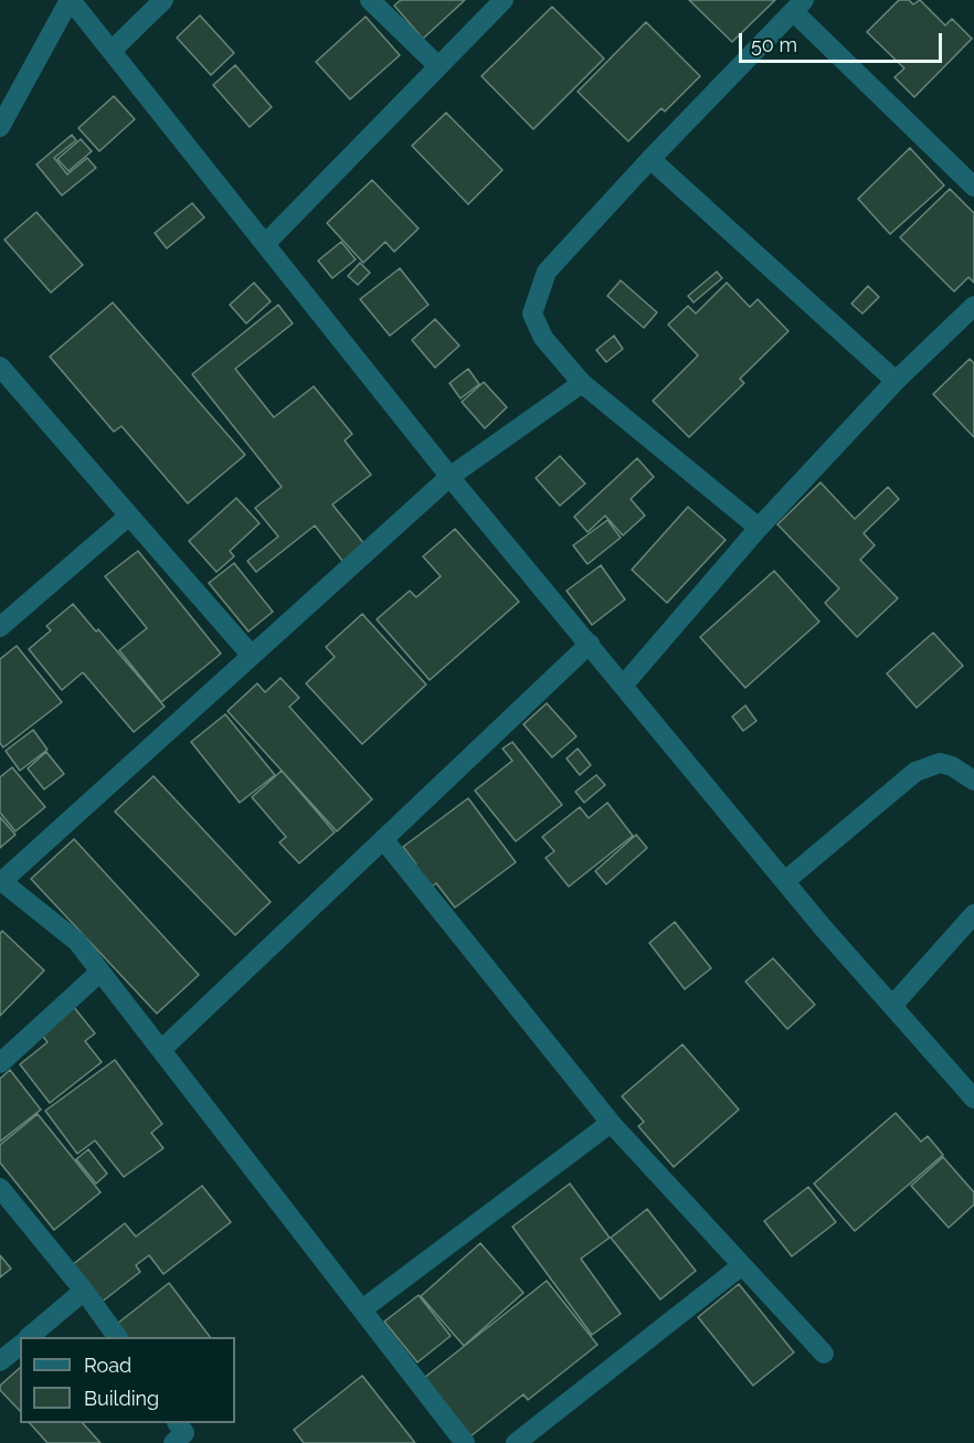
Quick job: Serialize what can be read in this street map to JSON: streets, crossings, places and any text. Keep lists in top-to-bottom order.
{
  "legend": ["Road", "Building"],
  "scale_bar": "50 m"
}
